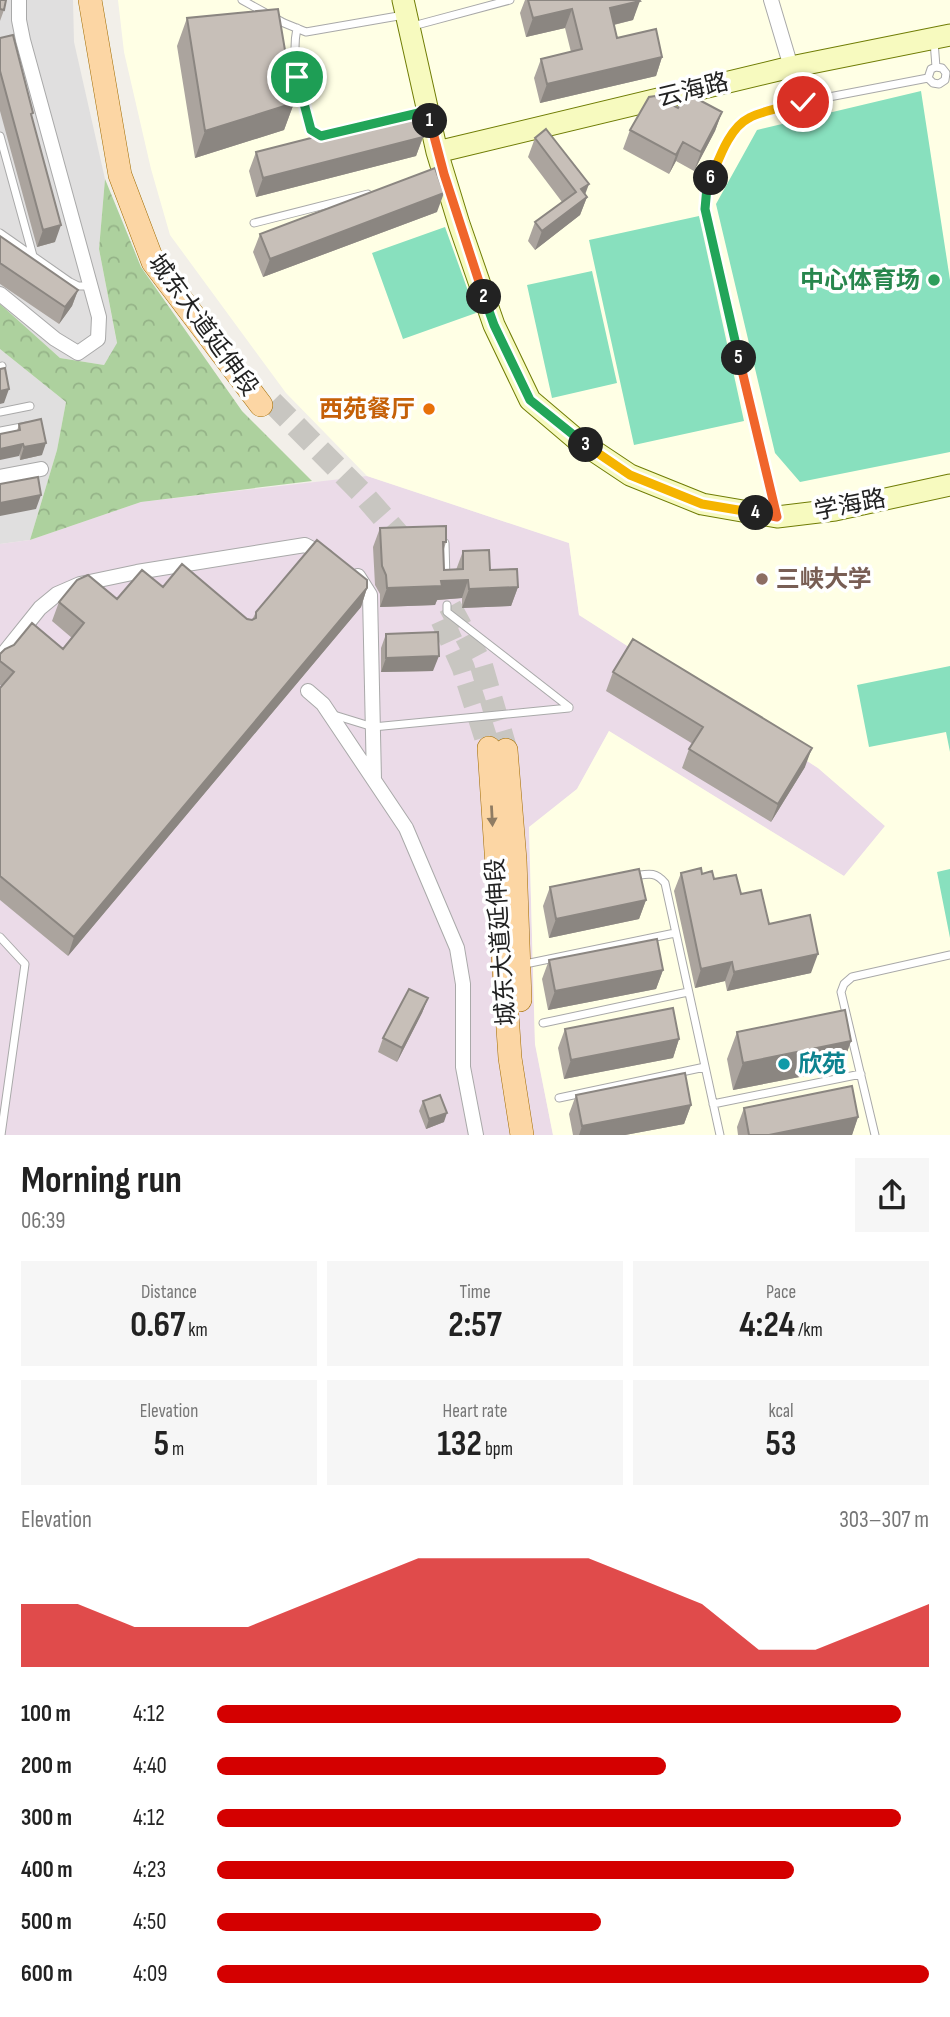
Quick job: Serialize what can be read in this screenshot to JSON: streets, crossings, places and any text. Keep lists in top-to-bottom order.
{
  "streets": {
    "main road": ["城东大道延伸段"],
    "street": ["云海路", "学海路"]
  },
  "crossings": [
    ["云海路", "学海路"]
  ],
  "places": [
    "中心体育场",
    "西苑餐厅",
    "三峡大学",
    "欣苑"
  ],
  "page": {
    "pins": [
      "1",
      "6",
      "2",
      "5",
      "3",
      "4"
    ],
    "heading": ["Morning run", "06:39"],
    "stats": [
      ["Distance", "0.67 km"],
      ["Time", "2:57"],
      ["Pace", "4:24 /km"],
      ["Elevation", "5 m"],
      ["Heart rate", "132 bpm"],
      ["kcal", "53"]
    ],
    "chart": ["Elevation", "303–307 m"],
    "list": [
      {
        "name": "100 m",
        "note": "4:12"
      },
      {
        "name": "200 m",
        "note": "4:40"
      },
      {
        "name": "300 m",
        "note": "4:12"
      },
      {
        "name": "400 m",
        "note": "4:23"
      },
      {
        "name": "500 m",
        "note": "4:50"
      },
      {
        "name": "600 m",
        "note": "4:09"
      }
    ]
  }
}
